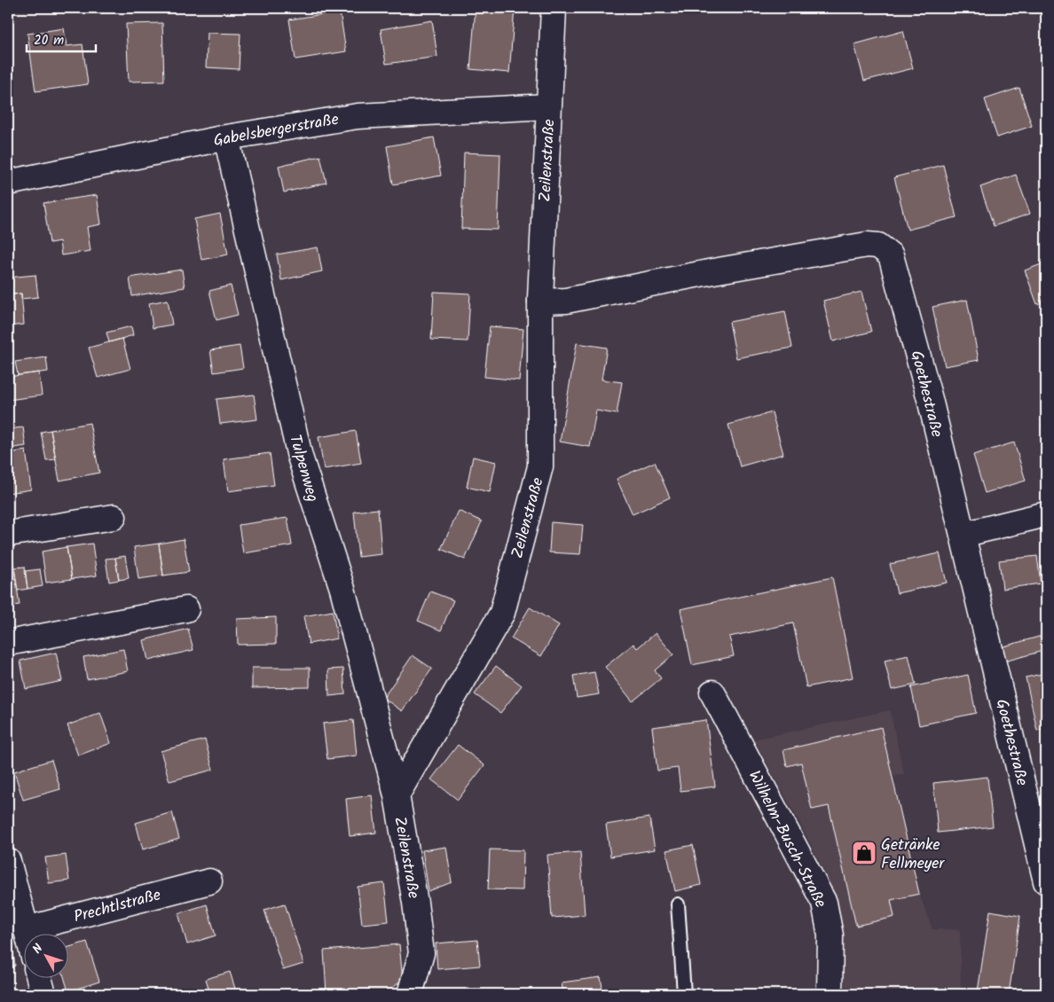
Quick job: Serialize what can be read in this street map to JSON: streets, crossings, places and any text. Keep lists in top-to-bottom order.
{
  "streets": {
    "street": [
      "Gabelsbergerstraße",
      "Zeilenstraße",
      "Goethestraße",
      "Tulpenweg",
      "Wilhelm-Busch-Straße",
      "Prechtlstraße"
    ]
  },
  "crossings": [
    ["Gabelsbergerstraße", "Zeilenstraße"],
    ["Gabelsbergerstraße", "Tulpenweg"],
    ["Zeilenstraße", "Goethestraße"],
    ["Zeilenstraße", "Tulpenweg"]
  ],
  "places": {
    "shop": ["Getränke Fellmeyer"]
  },
  "scale_bar": "20 m",
  "north": "top left"
}
